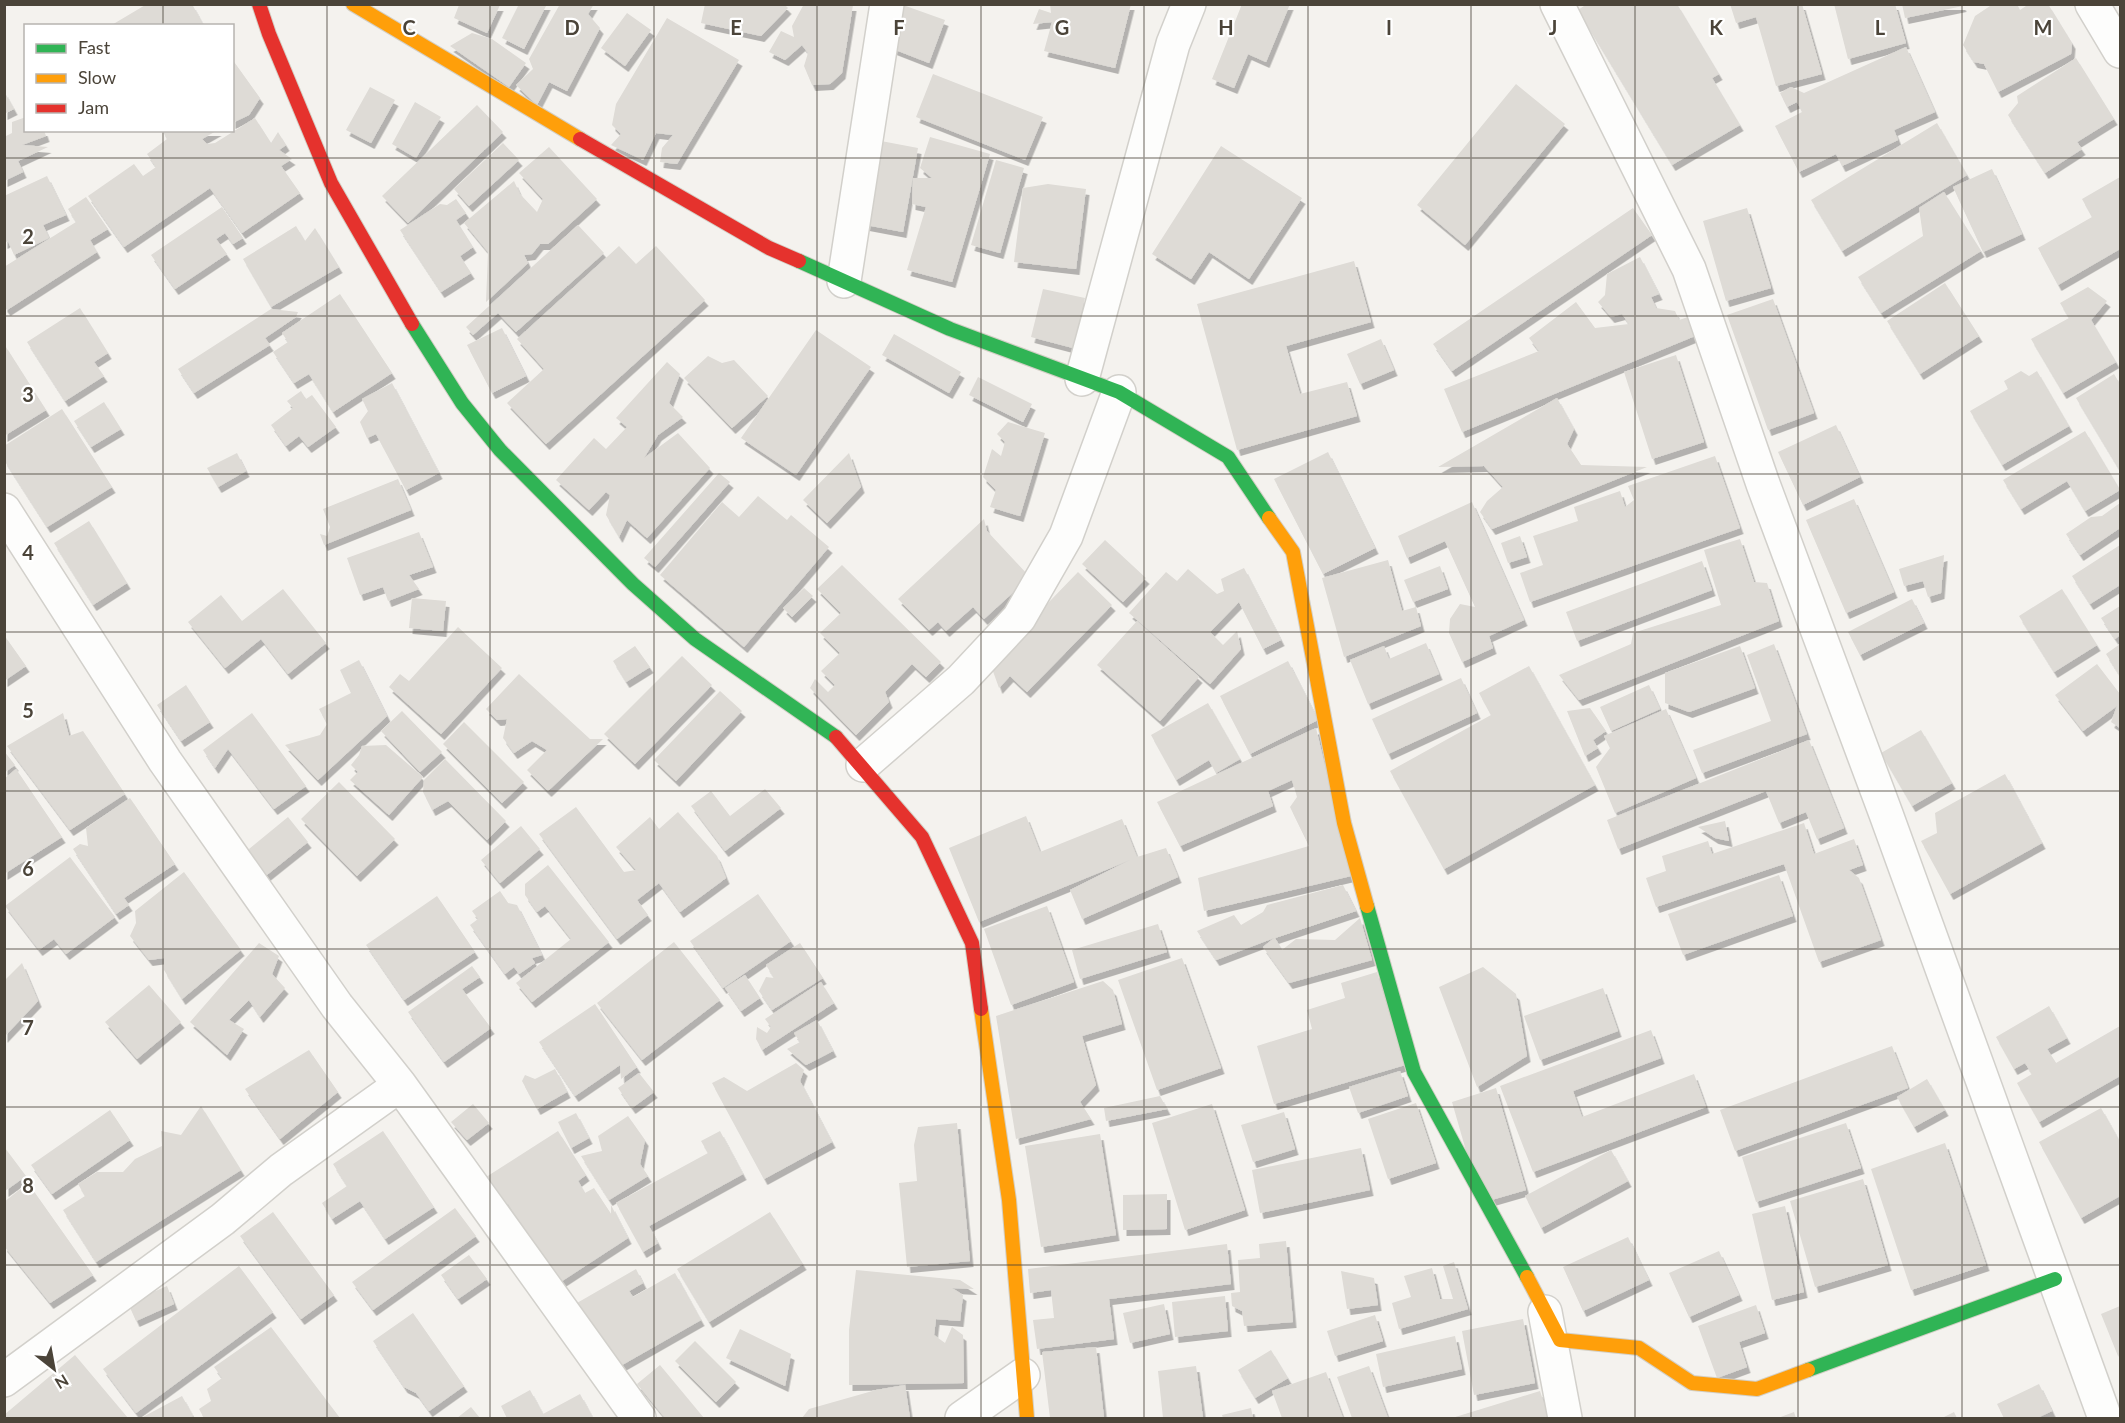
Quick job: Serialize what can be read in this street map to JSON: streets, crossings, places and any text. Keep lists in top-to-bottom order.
{
  "legend": ["Fast", "Slow", "Jam"],
  "north": "bottom right",
  "grid": {
    "columns": [
      "C",
      "D",
      "E",
      "F",
      "G",
      "H",
      "I",
      "J",
      "K",
      "L",
      "M"
    ],
    "rows": [
      "2",
      "3",
      "4",
      "5",
      "6",
      "7",
      "8"
    ]
  }
}
